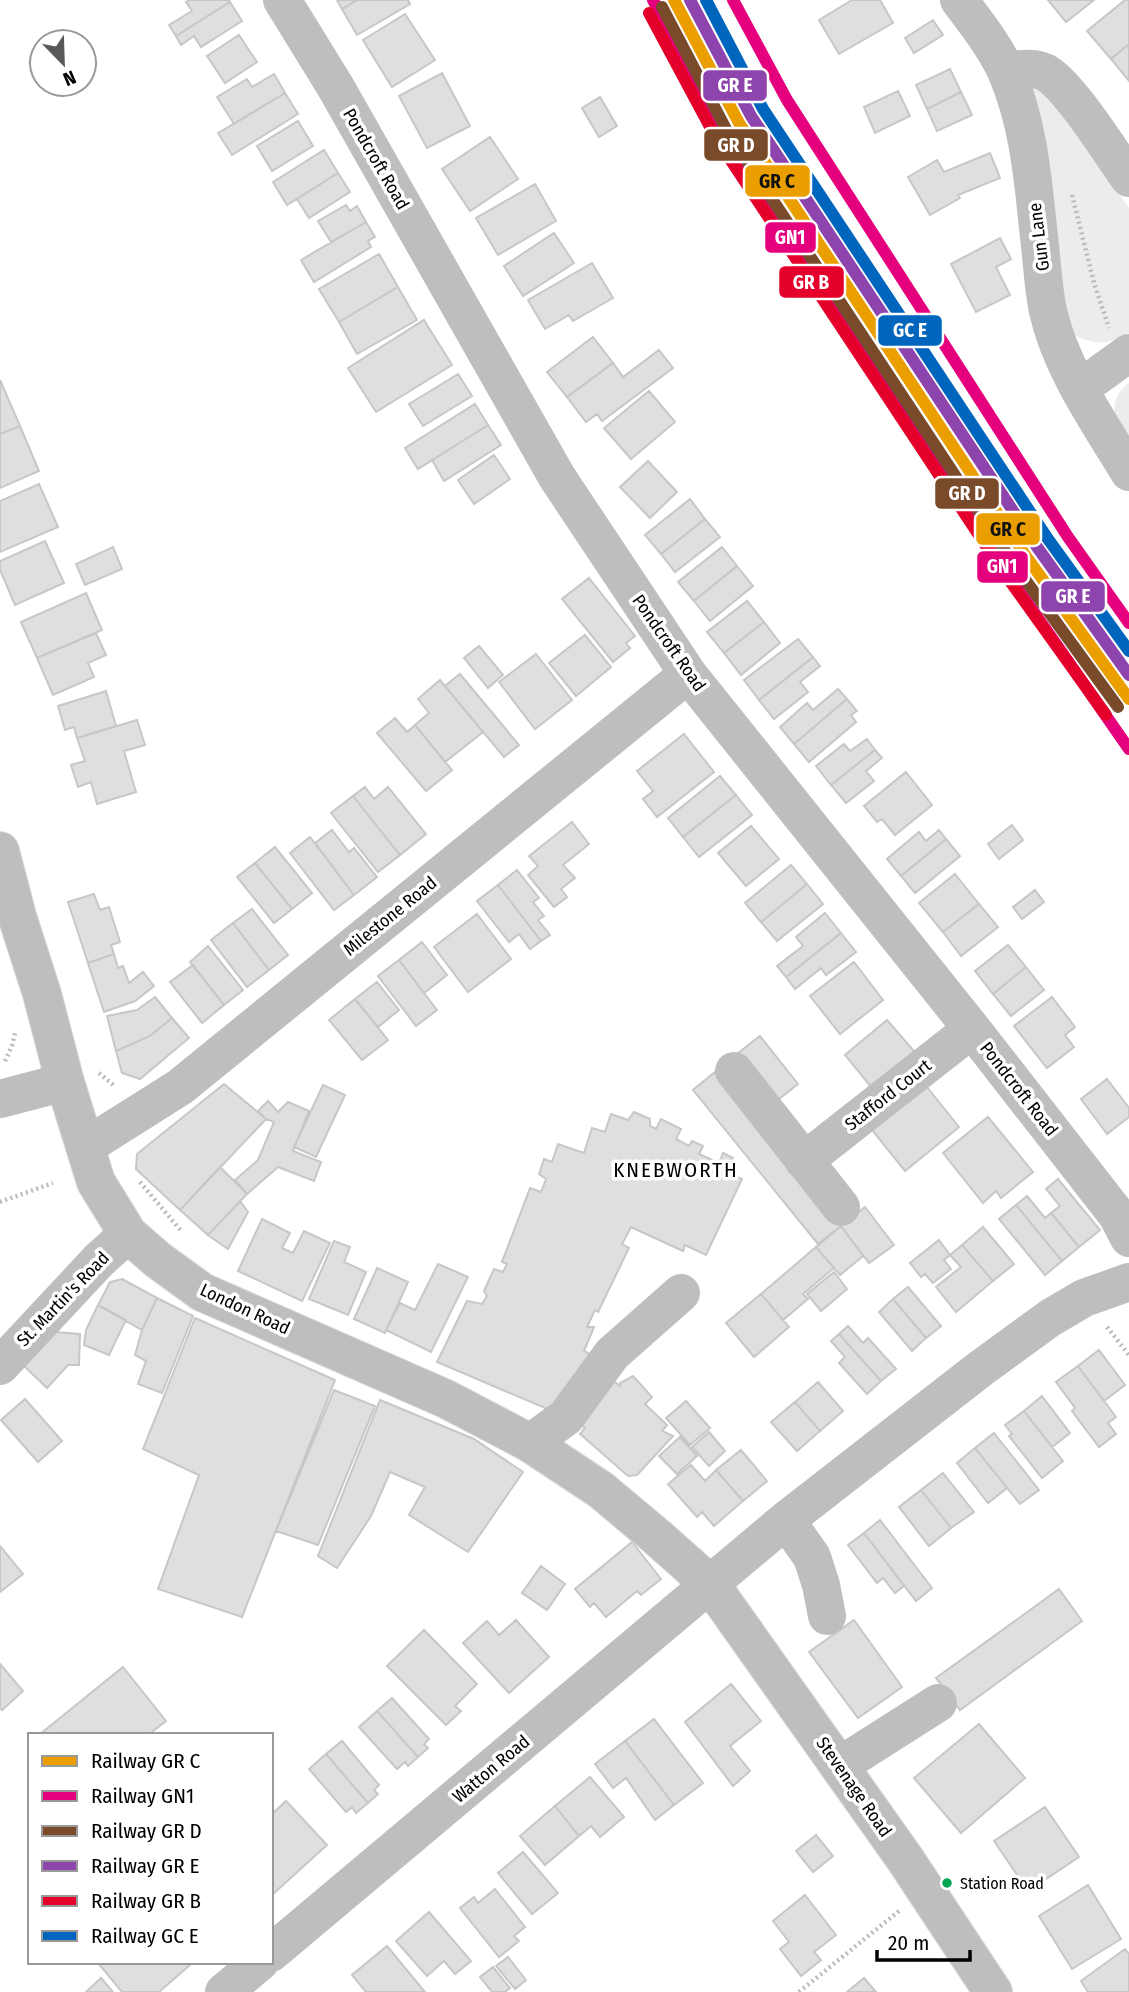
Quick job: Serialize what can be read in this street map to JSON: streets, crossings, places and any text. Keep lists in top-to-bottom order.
{
  "streets": {
    "street": [
      "Pondcroft Road",
      "Gun Lane",
      "Milestone Road",
      "Stafford Court",
      "St. Martin's Road",
      "London Road",
      "Watton Road",
      "Stevenage Road"
    ]
  },
  "crossings": [
    ["Pondcroft Road", "Milestone Road"],
    ["Pondcroft Road", "Stafford Court"],
    ["Milestone Road", "London Road"],
    ["St. Martin's Road", "London Road"],
    ["London Road", "Watton Road"],
    ["London Road", "Stevenage Road"],
    ["Watton Road", "Stevenage Road"]
  ],
  "districts": ["KNEBWORTH"],
  "places": ["Station Road"],
  "lines": ["rail line GN1"],
  "legend": [
    "Railway GR C",
    "Railway GN1",
    "Railway GR D",
    "Railway GR E",
    "Railway GR B",
    "Railway GC E"
  ],
  "scale_bar": "20 m",
  "north": "bottom right"
}
